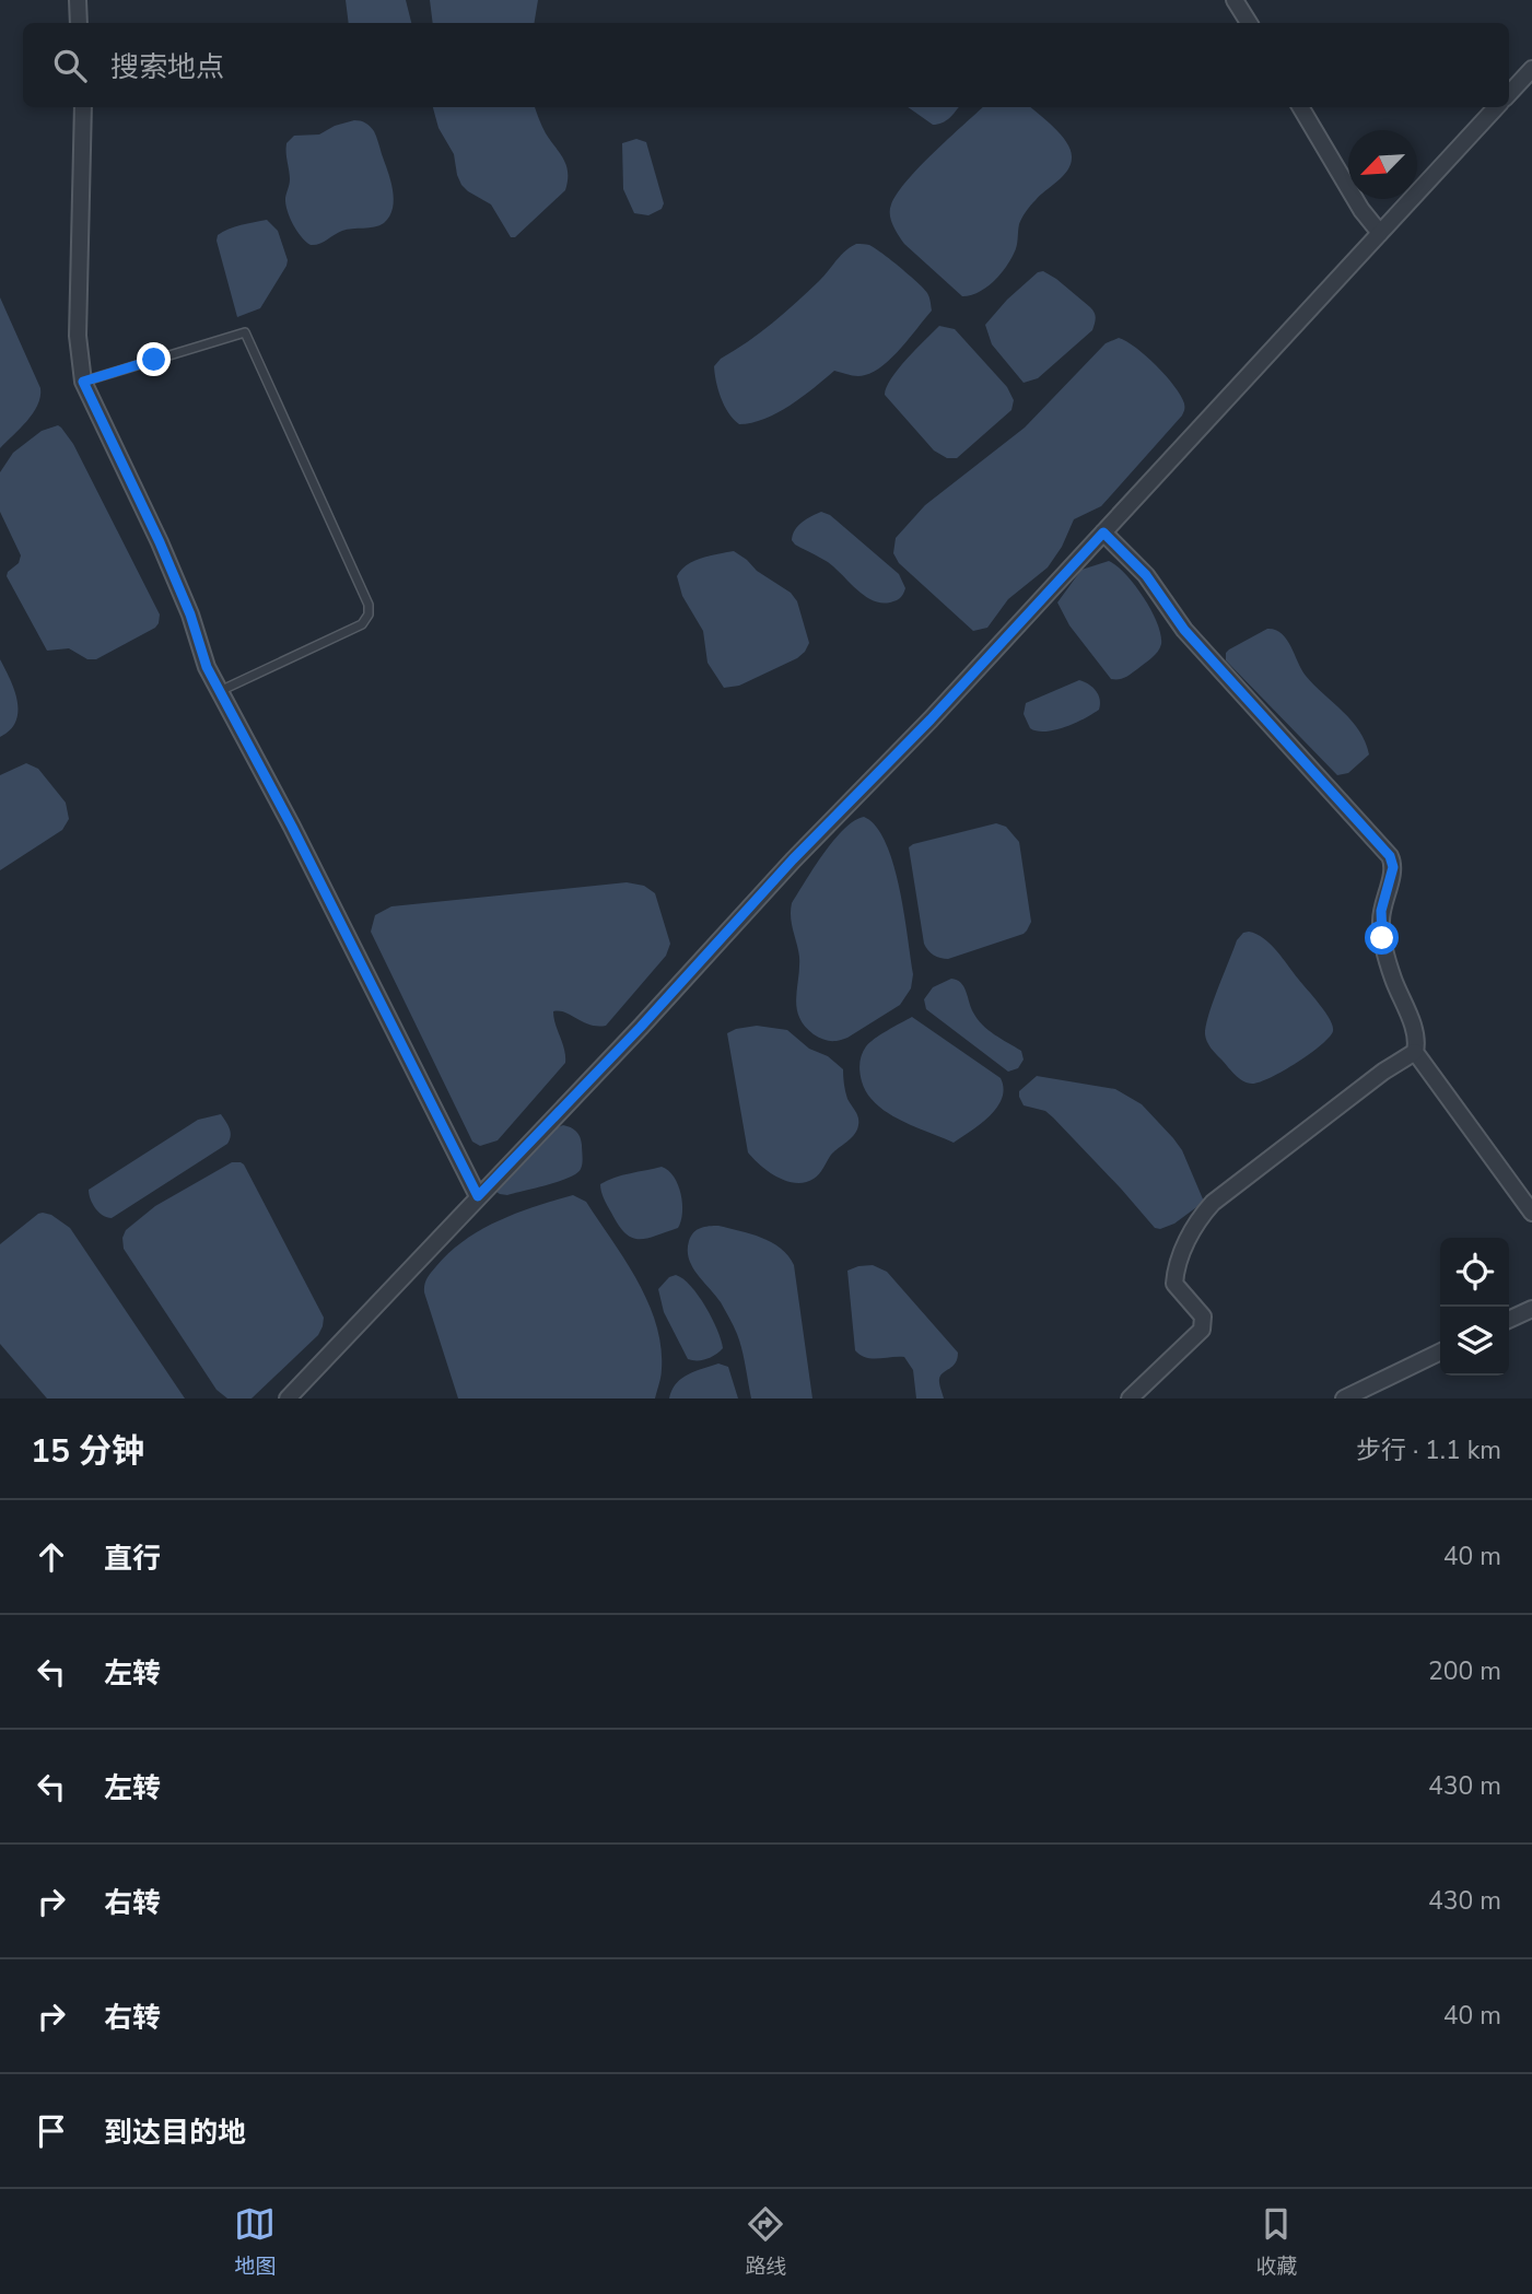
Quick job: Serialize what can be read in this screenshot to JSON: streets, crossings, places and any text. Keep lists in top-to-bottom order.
{
  "north": "bottom left",
  "page": {
    "search": "搜索地点",
    "heading": ["15 分钟", "步行 · 1.1 km"],
    "list": [
      ["直行", "40 m"],
      ["左转", "200 m"],
      ["左转", "430 m"],
      ["右转", "430 m"],
      ["右转", "40 m"],
      "到达目的地"
    ],
    "nav": ["地图", "路线", "收藏"]
  }
}
